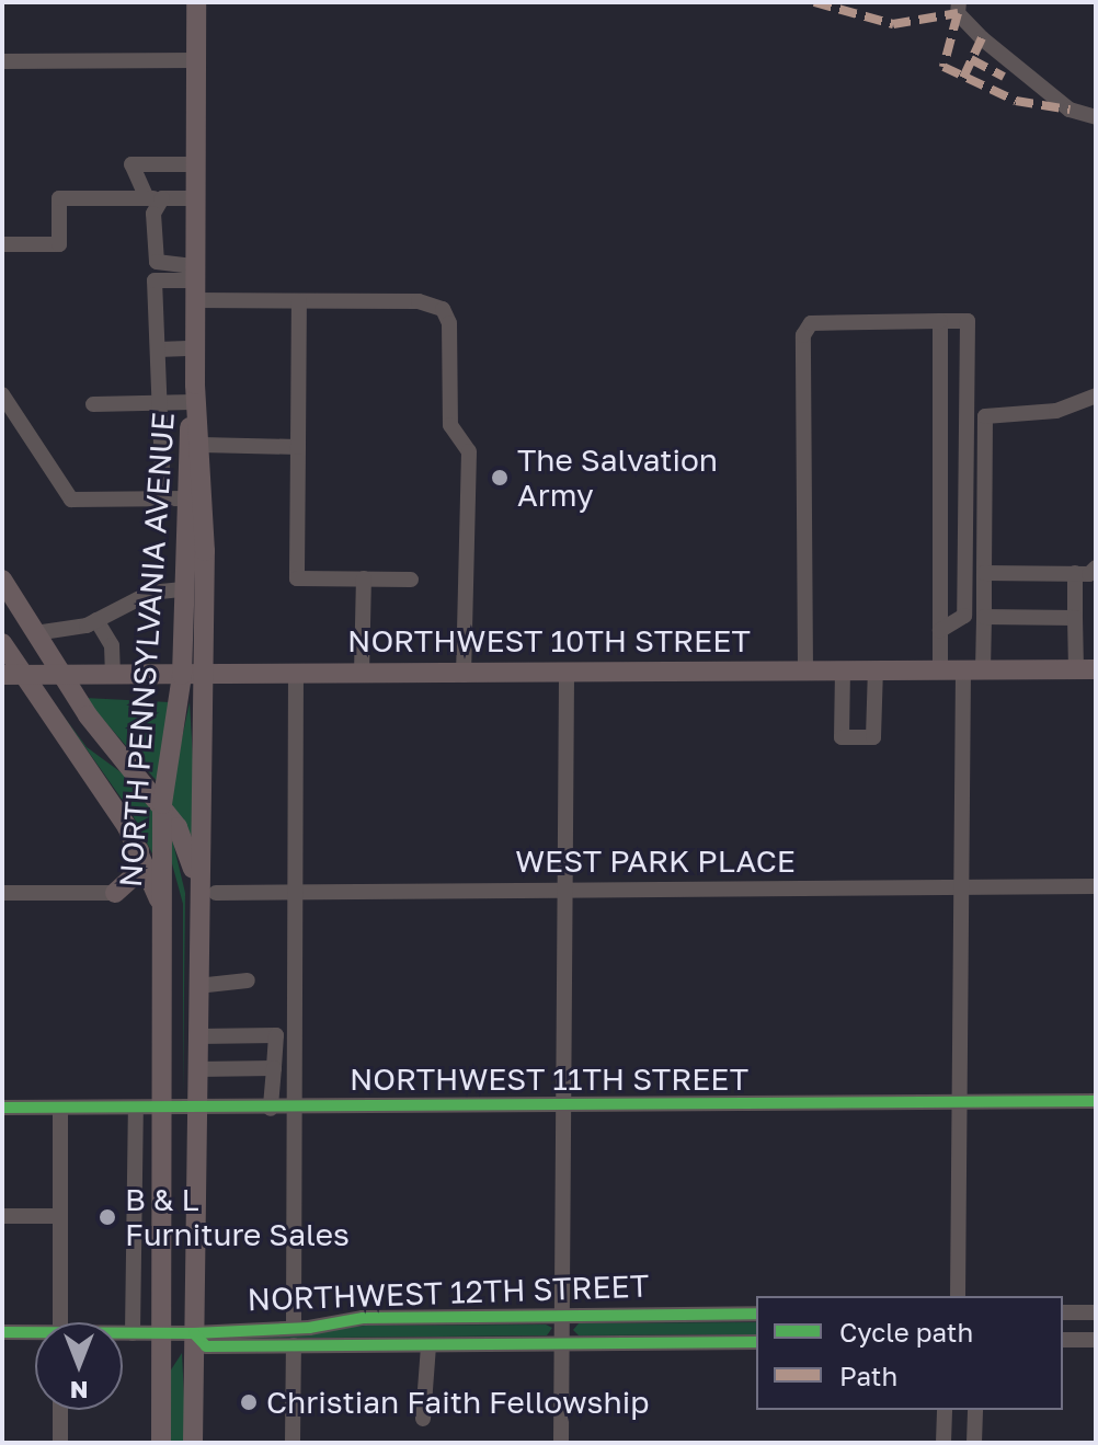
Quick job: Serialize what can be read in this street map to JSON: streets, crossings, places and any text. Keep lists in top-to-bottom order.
{
  "streets": {
    "main road": ["NORTHWEST 10TH STREET", "NORTH PENNSYLVANIA AVENUE"],
    "street": ["WEST PARK PLACE", "NORTHWEST 11TH STREET", "NORTHWEST 12TH STREET"]
  },
  "crossings": [
    ["NORTHWEST 10TH STREET", "NORTH PENNSYLVANIA AVENUE"],
    ["NORTH PENNSYLVANIA AVENUE", "WEST PARK PLACE"],
    ["NORTH PENNSYLVANIA AVENUE", "NORTHWEST 11TH STREET"],
    ["NORTH PENNSYLVANIA AVENUE", "NORTHWEST 12TH STREET"]
  ],
  "places": ["The Salvation Army", "B & L Furniture Sales", "Christian Faith Fellowship"],
  "legend": ["Cycle path", "Path"],
  "north": "bottom"
}
